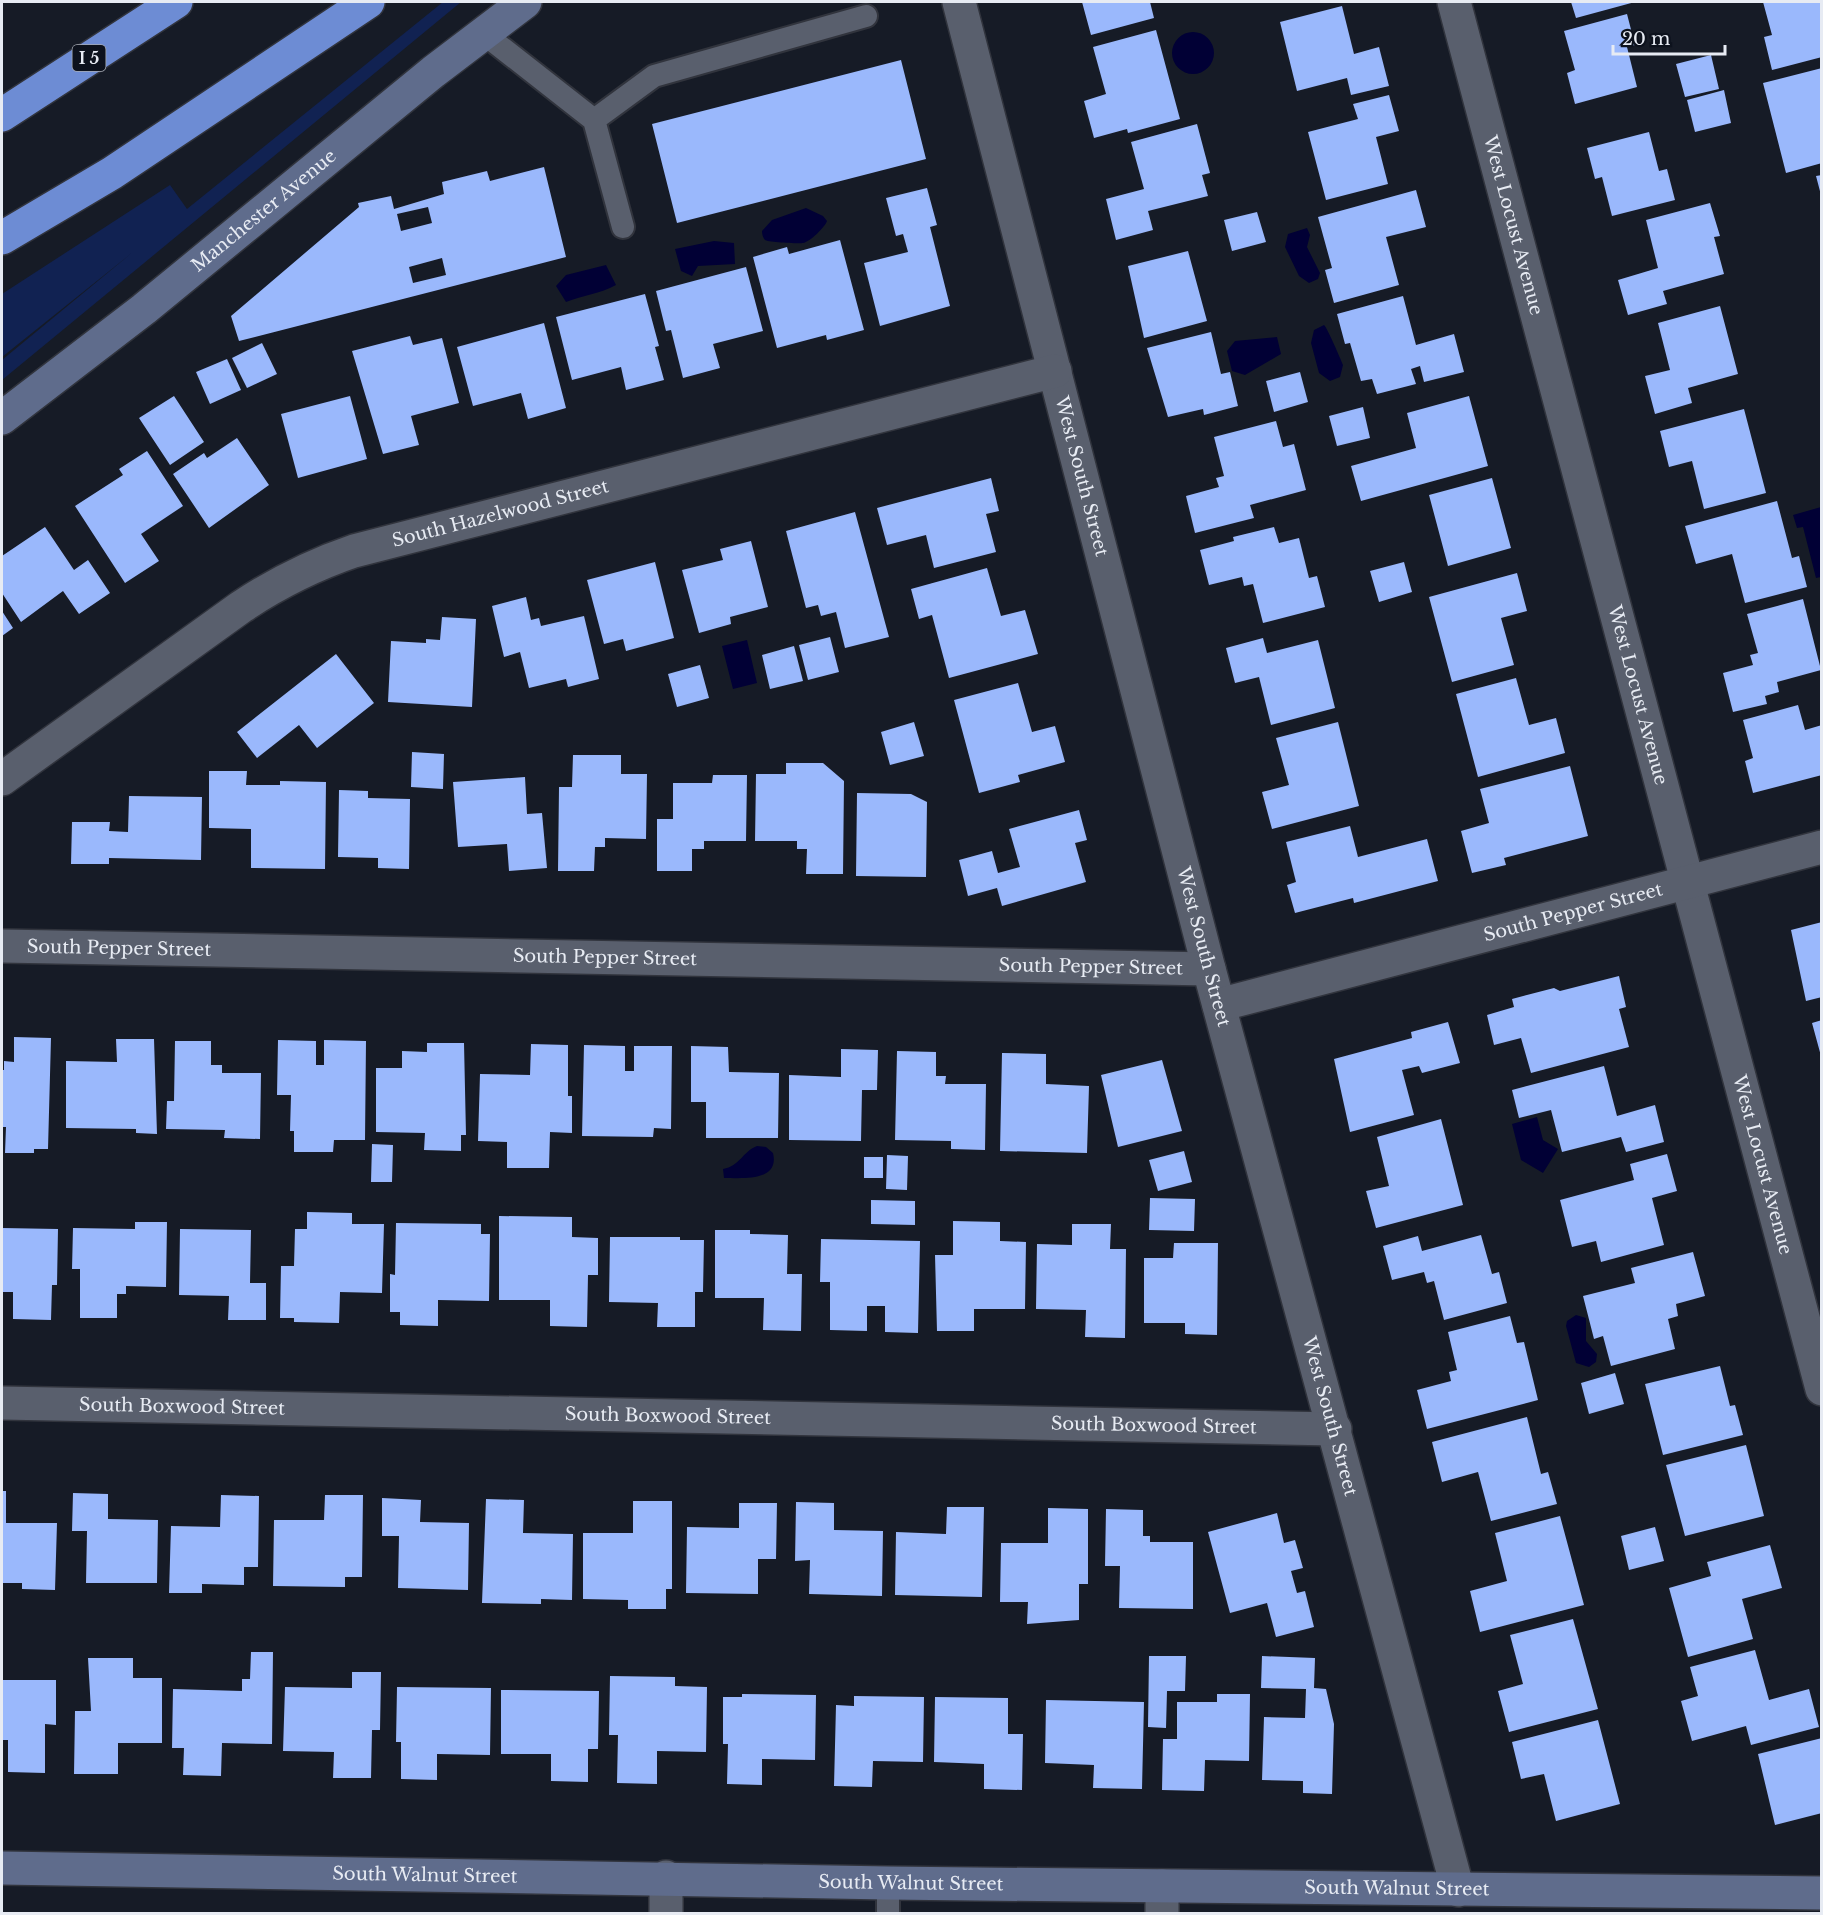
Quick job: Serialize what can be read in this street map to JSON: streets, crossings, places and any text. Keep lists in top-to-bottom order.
{
  "streets": {
    "highway": ["I 5"],
    "street": [
      "Manchester Avenue",
      "West Locust Avenue",
      "West South Street",
      "South Hazelwood Street",
      "South Pepper Street",
      "South Boxwood Street",
      "South Walnut Street"
    ]
  },
  "crossings": [
    ["West Locust Avenue", "South Pepper Street"],
    ["West South Street", "South Hazelwood Street"],
    ["West South Street", "South Pepper Street"],
    ["West South Street", "South Boxwood Street"],
    ["West South Street", "South Walnut Street"]
  ],
  "scale_bar": "20 m"
}
